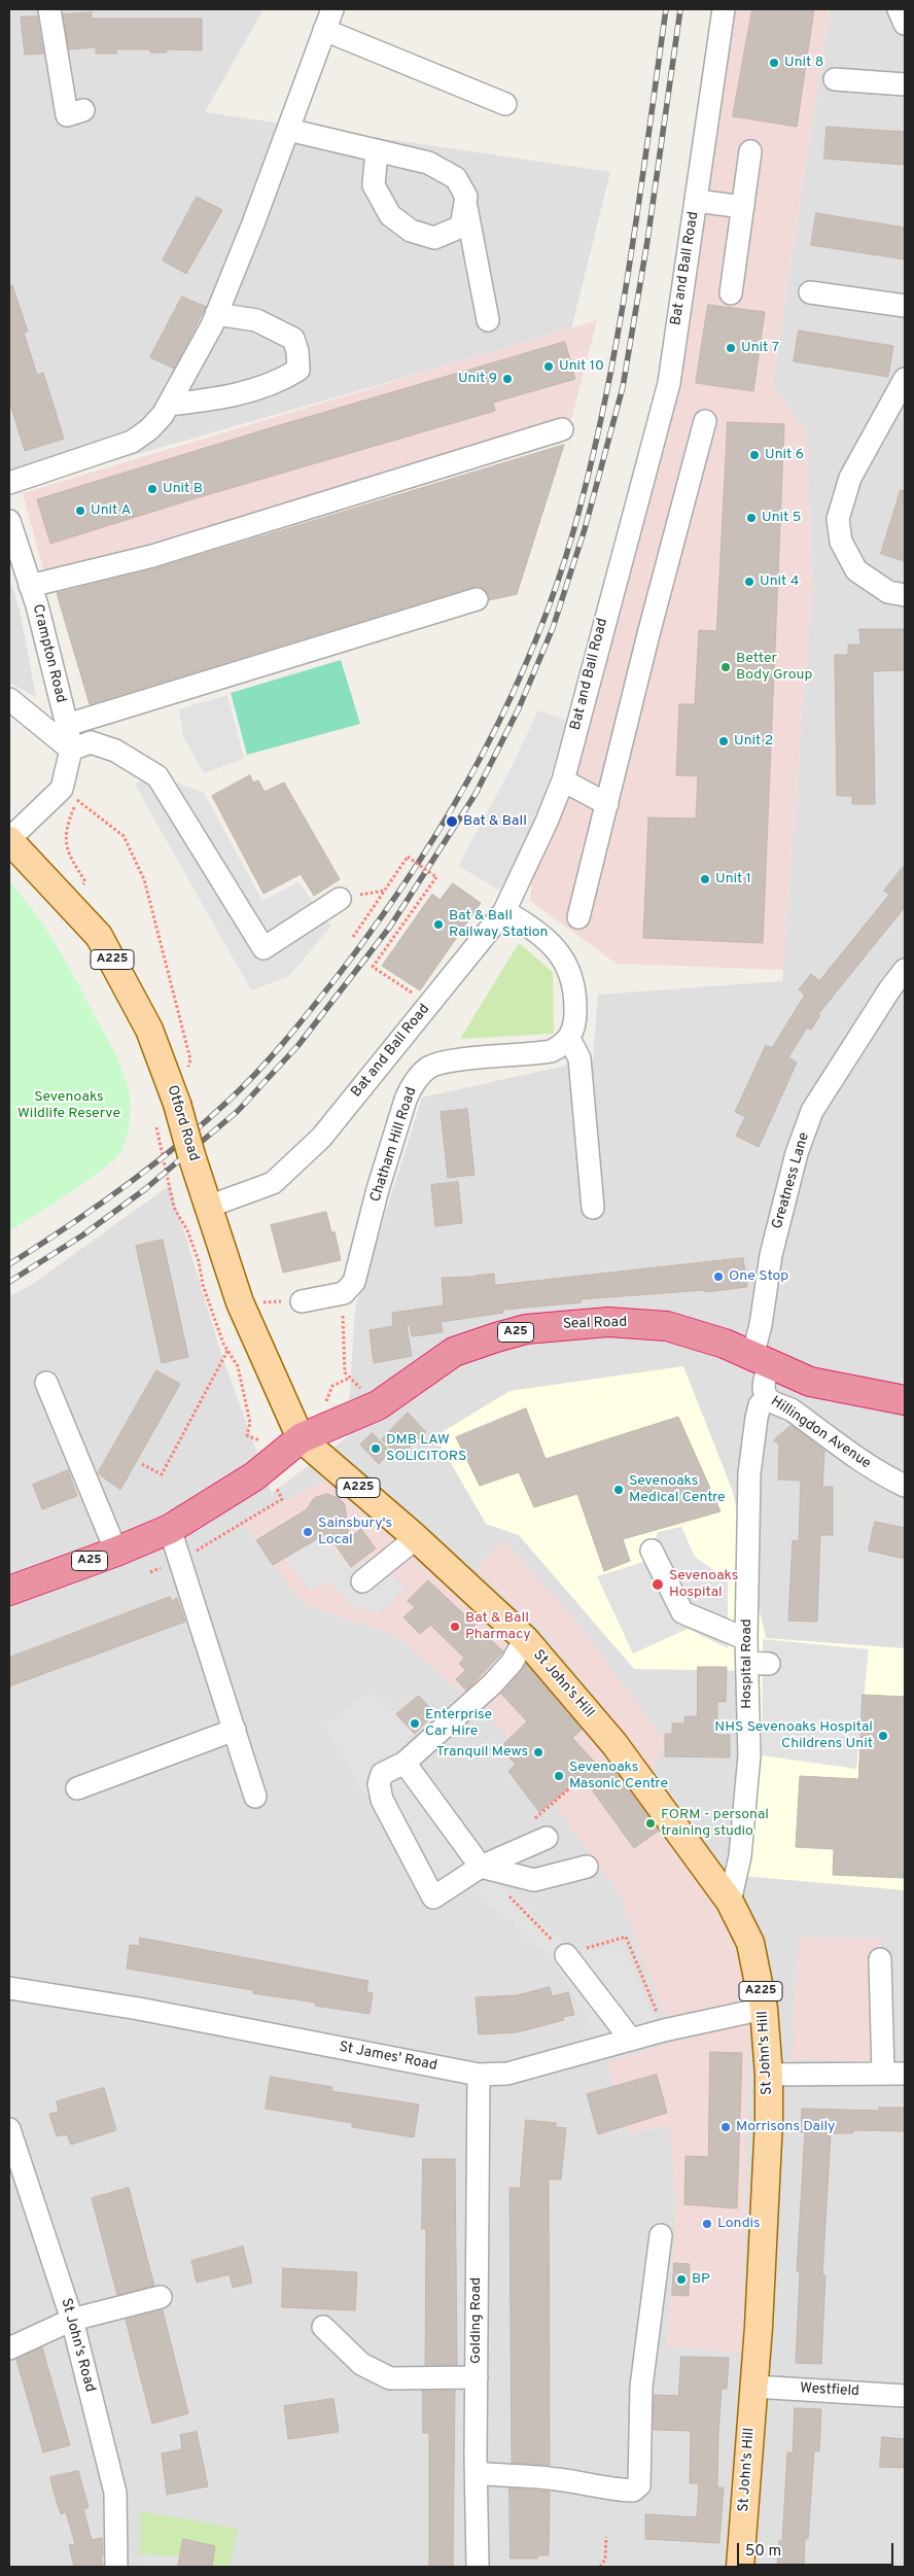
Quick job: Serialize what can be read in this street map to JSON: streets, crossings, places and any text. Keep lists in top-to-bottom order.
{
  "streets": {
    "highway": ["Seal Road", "A25"],
    "main road": ["A225", "Otford Road", "St John's Hill"],
    "street": [
      "Bat and Ball Road",
      "Crampton Road",
      "Chatham Hill Road",
      "Greatness Lane",
      "Hillingdon Avenue",
      "Hospital Road",
      "St James' Road",
      "Golding Road",
      "St John's Road",
      "Westfield"
    ]
  },
  "crossings": [
    ["Bat and Ball Road", "Otford Road"],
    ["Otford Road", "Seal Road"],
    ["Otford Road", "A25"],
    ["Otford Road", "St John's Hill"],
    ["Greatness Lane", "Seal Road"],
    ["Greatness Lane", "Hillingdon Avenue"],
    ["Seal Road", "A25"],
    ["Seal Road", "Hillingdon Avenue"],
    ["Seal Road", "St John's Hill"],
    ["A25", "St John's Hill"],
    ["Hillingdon Avenue", "Hospital Road"],
    ["Hospital Road", "St John's Hill"],
    ["St John's Hill", "St James' Road"],
    ["St John's Hill", "Westfield"],
    ["St James' Road", "Golding Road"]
  ],
  "parks": ["Sevenoaks Wildlife Reserve"],
  "places": [
    "Unit 8",
    "Unit 7",
    "Unit 10",
    "Unit 9",
    "Unit 6",
    "Unit B",
    "Unit A",
    "Unit 5",
    "Unit 4",
    "Better Body Group",
    "Unit 2",
    "Bat & Ball",
    "Unit 1",
    "Bat & Ball Railway Station",
    "One Stop",
    "DMB LAW SOLICITORS",
    "Sevenoaks Medical Centre",
    "Sainsbury's Local",
    "Sevenoaks Hospital",
    "Bat & Ball Pharmacy",
    "Enterprise Car Hire",
    "NHS Sevenoaks Hospital Childrens Unit",
    "Tranquil Mews",
    "Sevenoaks Masonic Centre",
    "FORM - personal training studio",
    "Morrisons Daily",
    "Londis",
    "BP"
  ],
  "scale_bar": "50 m"
}
